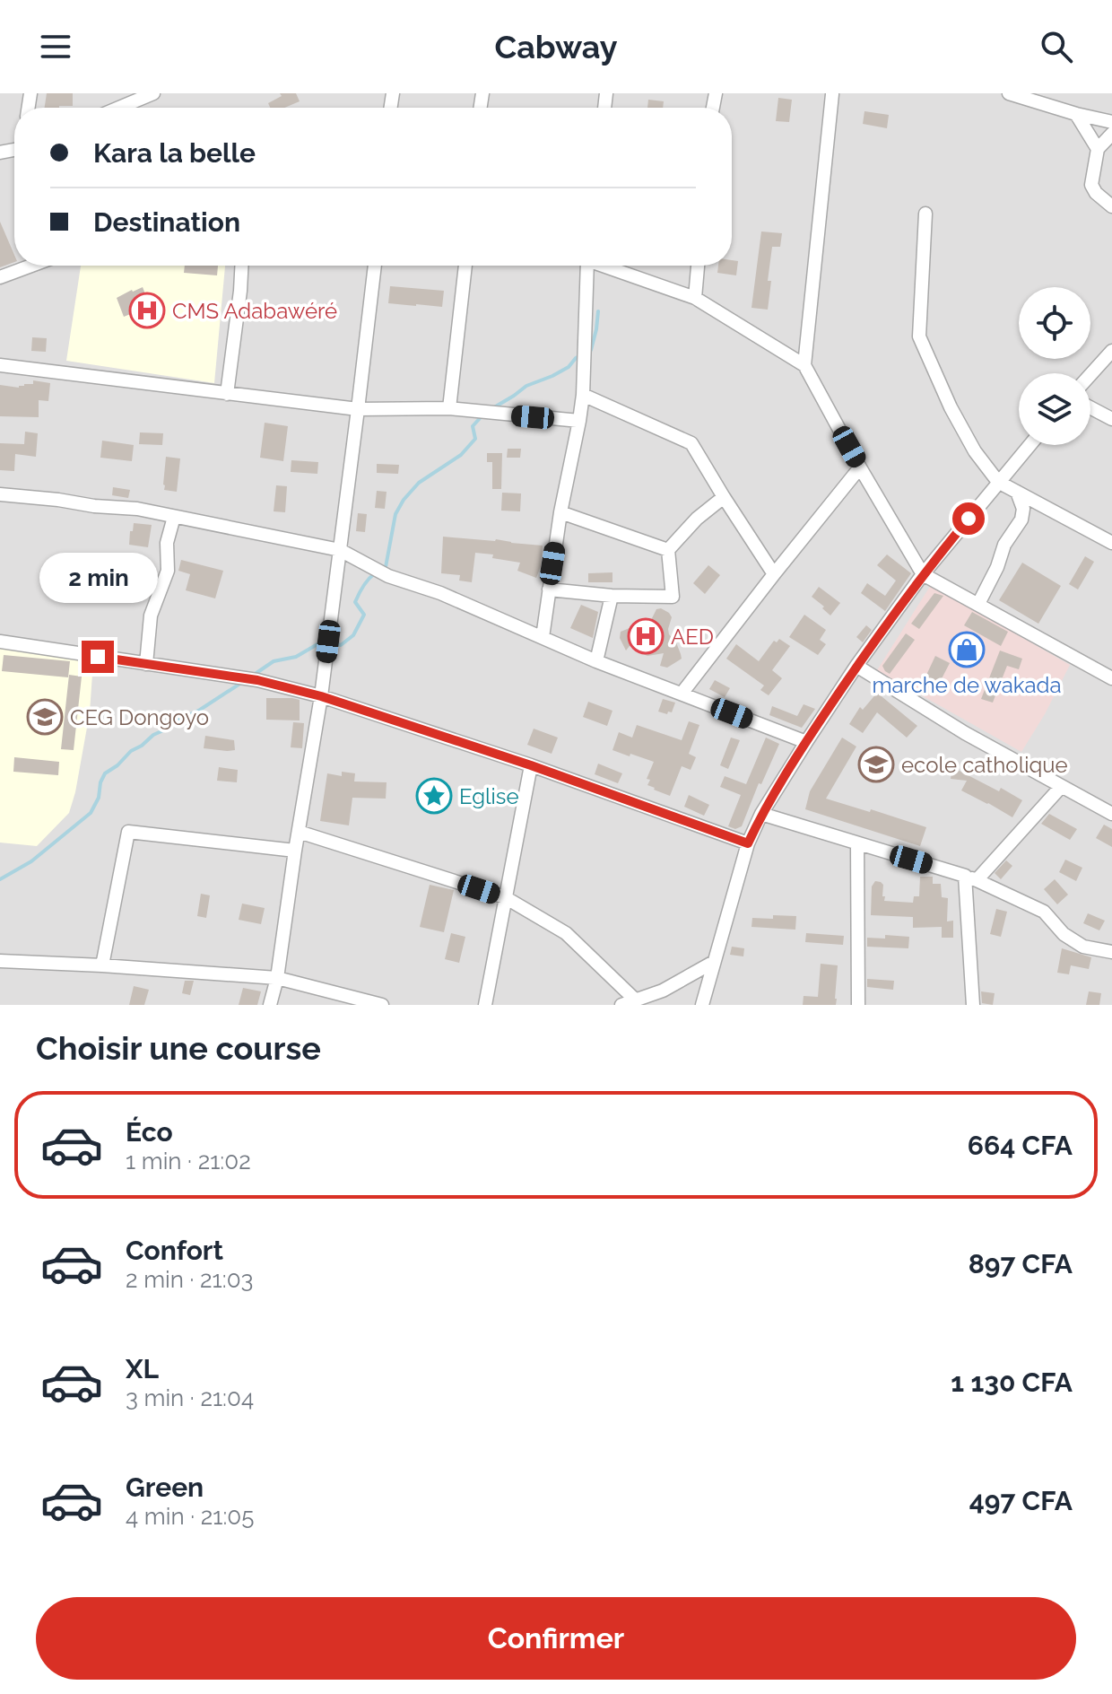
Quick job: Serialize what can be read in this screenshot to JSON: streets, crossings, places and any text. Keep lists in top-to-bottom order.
{
  "places": {
    "hospital": ["CMS Adabawéré", "AED"],
    "shop": ["marche de wakada"],
    "school or university": ["CEG Dongoyo", "ecole catholique"],
    "place": ["Eglise"]
  },
  "page": {
    "header": "Cabway",
    "banner": ["Kara la belle", "Destination"],
    "bubble": "2 min",
    "heading": "Choisir une course",
    "list": [
      {
        "name": "Éco",
        "note": "1 min · 21:02",
        "value": "664 CFA"
      },
      {
        "name": "Confort",
        "note": "2 min · 21:03",
        "value": "897 CFA"
      },
      {
        "name": "XL",
        "note": "3 min · 21:04",
        "value": "1 130 CFA"
      },
      {
        "name": "Green",
        "note": "4 min · 21:05",
        "value": "497 CFA"
      }
    ],
    "buttons": "Confirmer"
  }
}
